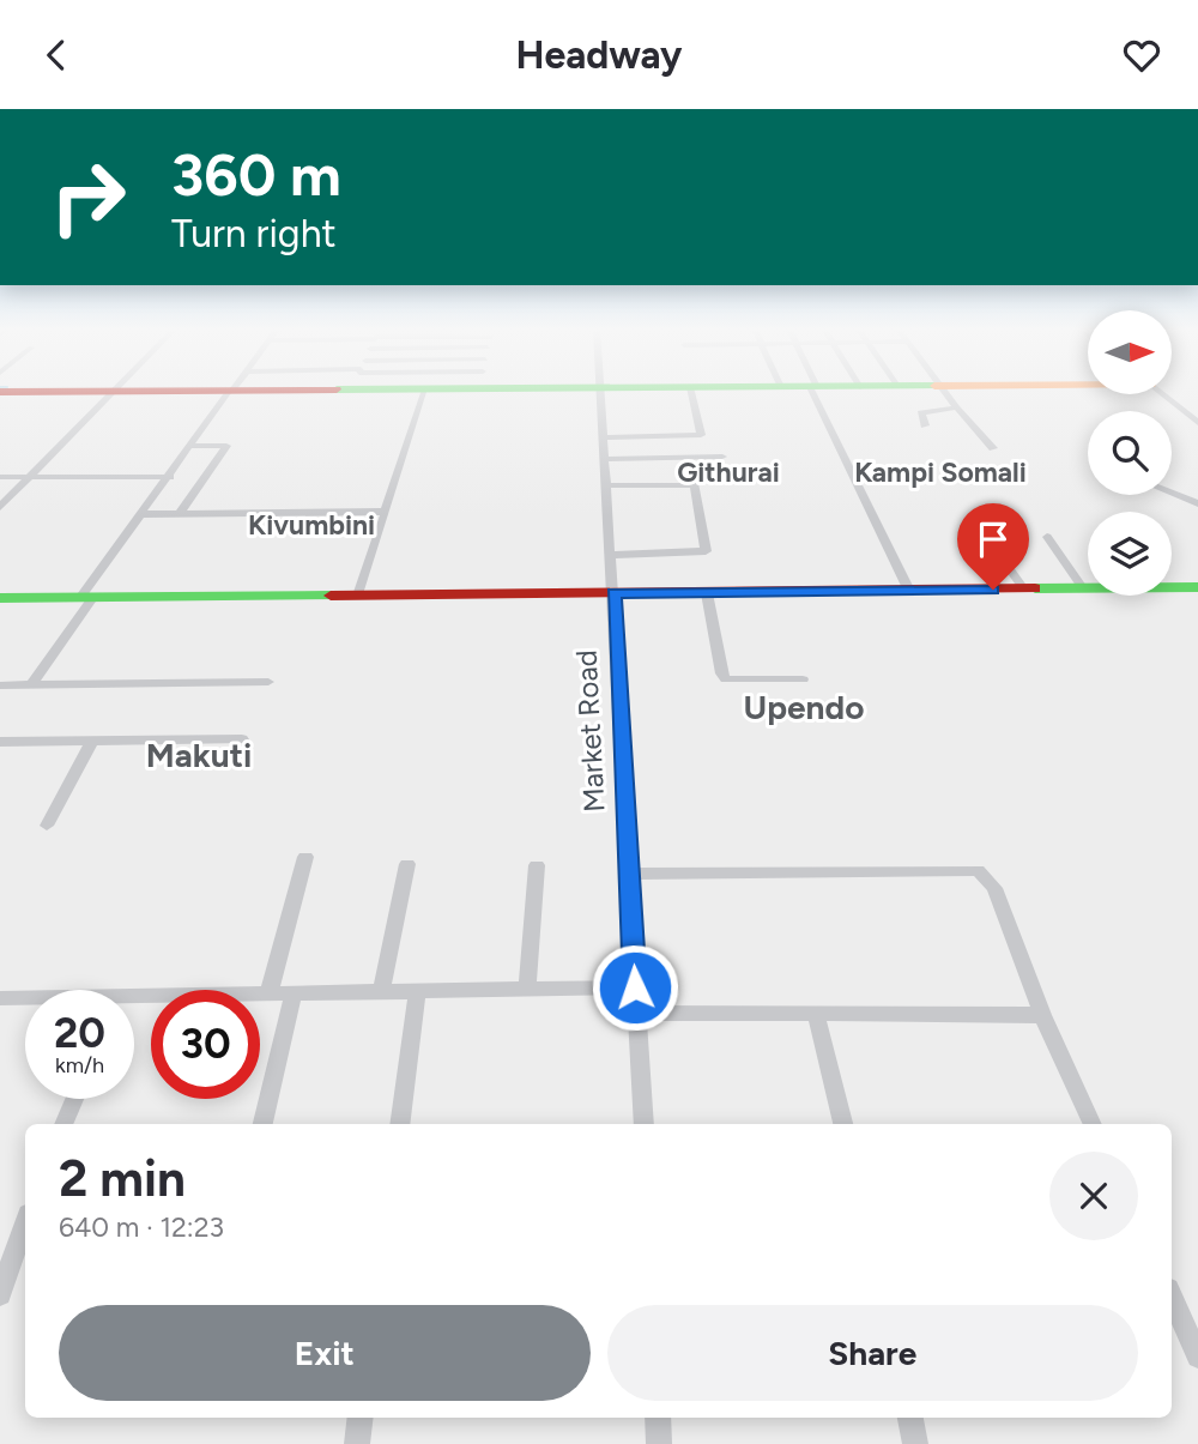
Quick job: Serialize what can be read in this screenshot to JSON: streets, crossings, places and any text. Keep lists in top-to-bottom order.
{
  "streets": {
    "street": ["Market Road"]
  },
  "districts": [
    "Githurai",
    "Kampi Somali",
    "Kivumbini",
    "Upendo",
    "Makuti"
  ],
  "north": "right",
  "page": {
    "header": "Headway",
    "turn": ["360 m", "Turn right"],
    "speed": "20 km/h",
    "limit": "30",
    "heading": ["2 min", "640 m · 12:23"],
    "buttons": ["Exit", "Share"]
  }
}
